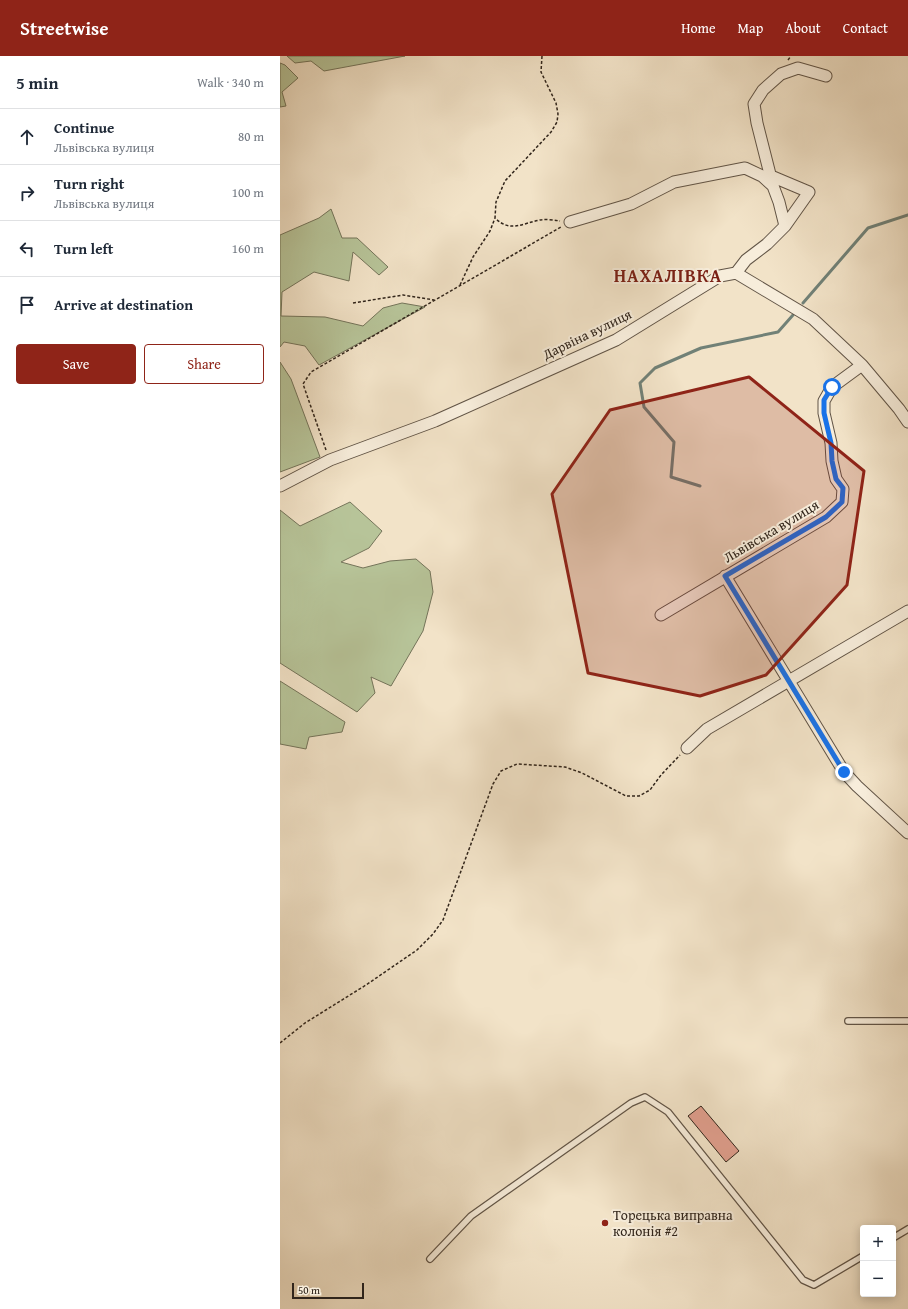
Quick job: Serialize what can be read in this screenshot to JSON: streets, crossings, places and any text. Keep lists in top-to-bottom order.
{
  "streets": {
    "street": ["Дарвіна вулиця", "Львівська вулиця"]
  },
  "districts": ["НАХАЛІВКА"],
  "places": ["Торецька виправна колонія #2"],
  "scale_bar": "50 m",
  "page": {
    "header": "Streetwise",
    "nav": [
      "Home",
      "Map",
      "About",
      "Contact"
    ],
    "heading": ["5 min", "Walk · 340 m"],
    "list": [
      ["Continue", "Львівська вулиця", "80 m"],
      ["Turn right", "Львівська вулиця", "100 m"],
      ["Turn left", "160 m"],
      "Arrive at destination"
    ],
    "buttons": ["Save", "Share"],
    "map_buttons": ["+", "−"],
    "scale": "50 m"
  }
}
